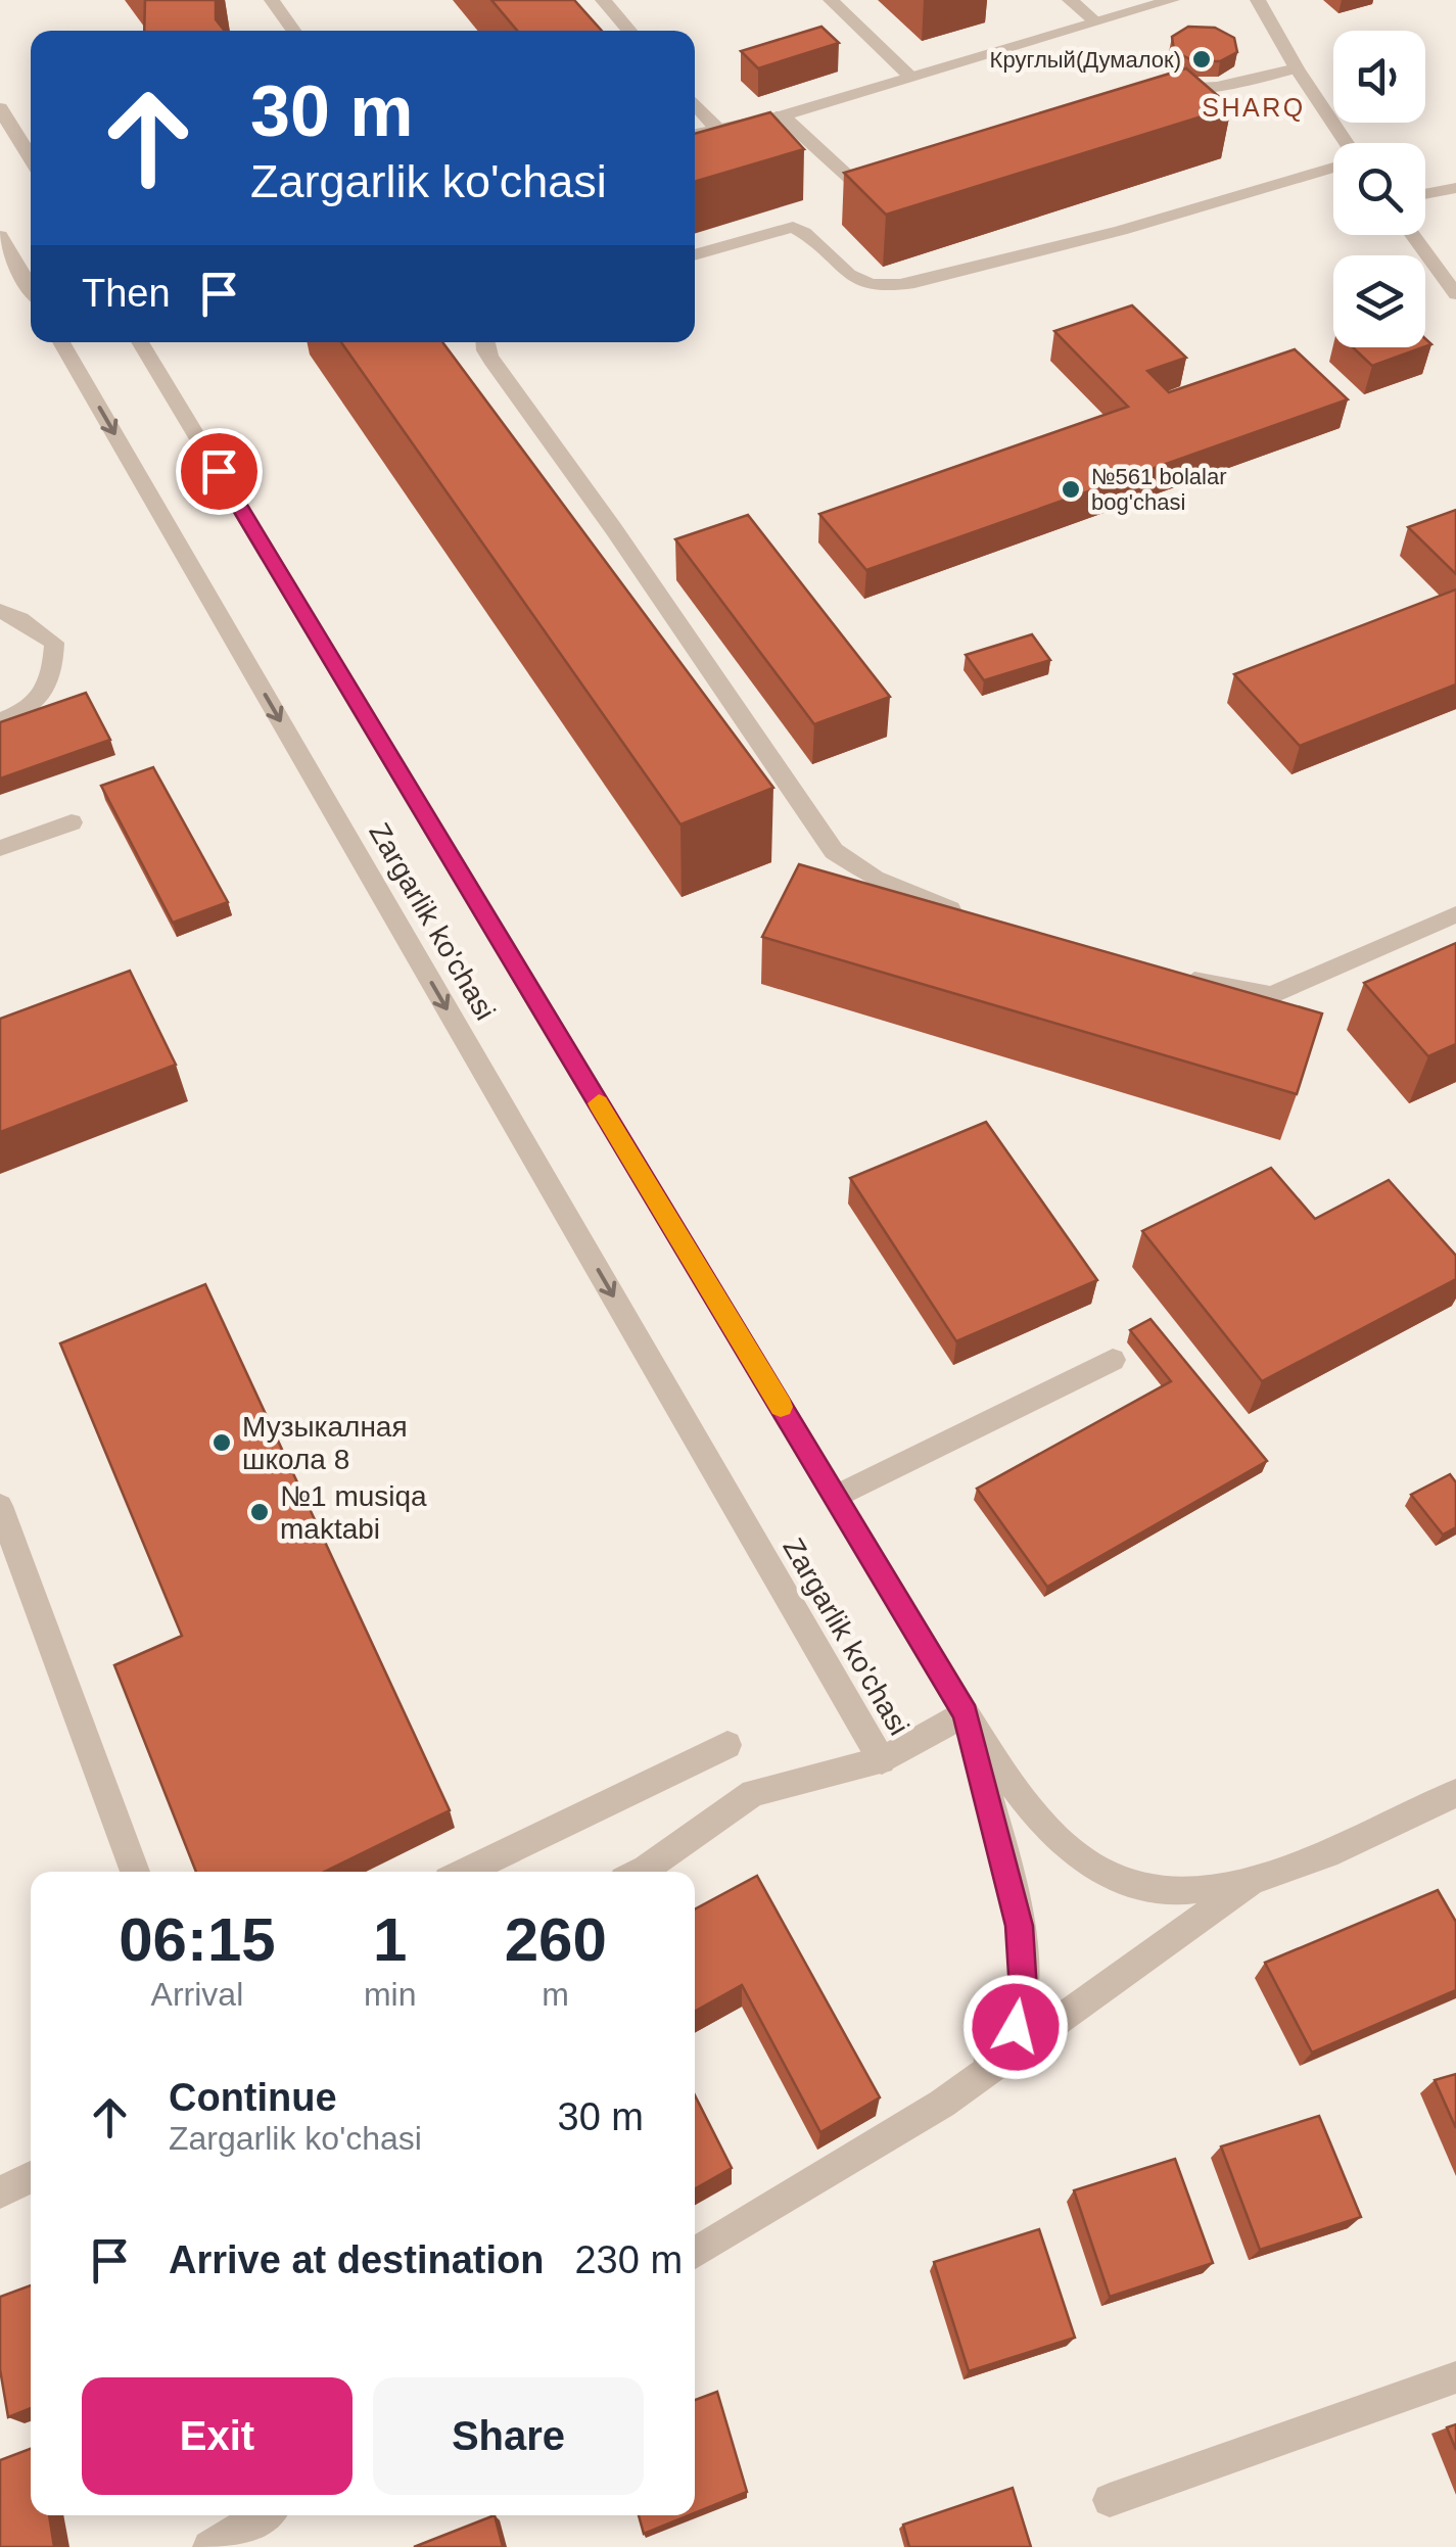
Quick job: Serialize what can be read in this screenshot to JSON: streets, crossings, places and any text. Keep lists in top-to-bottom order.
{
  "streets": {
    "street": ["Zargarlik ko'chasi"]
  },
  "districts": ["SHARQ"],
  "places": [
    "Круглый(Думалок)",
    "№561 bolalar bog'chasi",
    "Музыкалная школа 8",
    "№1 musiqa maktabi"
  ],
  "page": {
    "turn": ["30 m", "Zargarlik ko'chasi"],
    "then": "Then",
    "eta": [
      "06:15",
      "Arrival",
      "1",
      "min",
      "260",
      "m"
    ],
    "list": [
      {
        "name": "Continue",
        "note": "Zargarlik ko'chasi",
        "value": "30 m"
      },
      {
        "name": "Arrive at destination",
        "value": "230 m"
      }
    ],
    "buttons": ["Exit", "Share"]
  }
}
